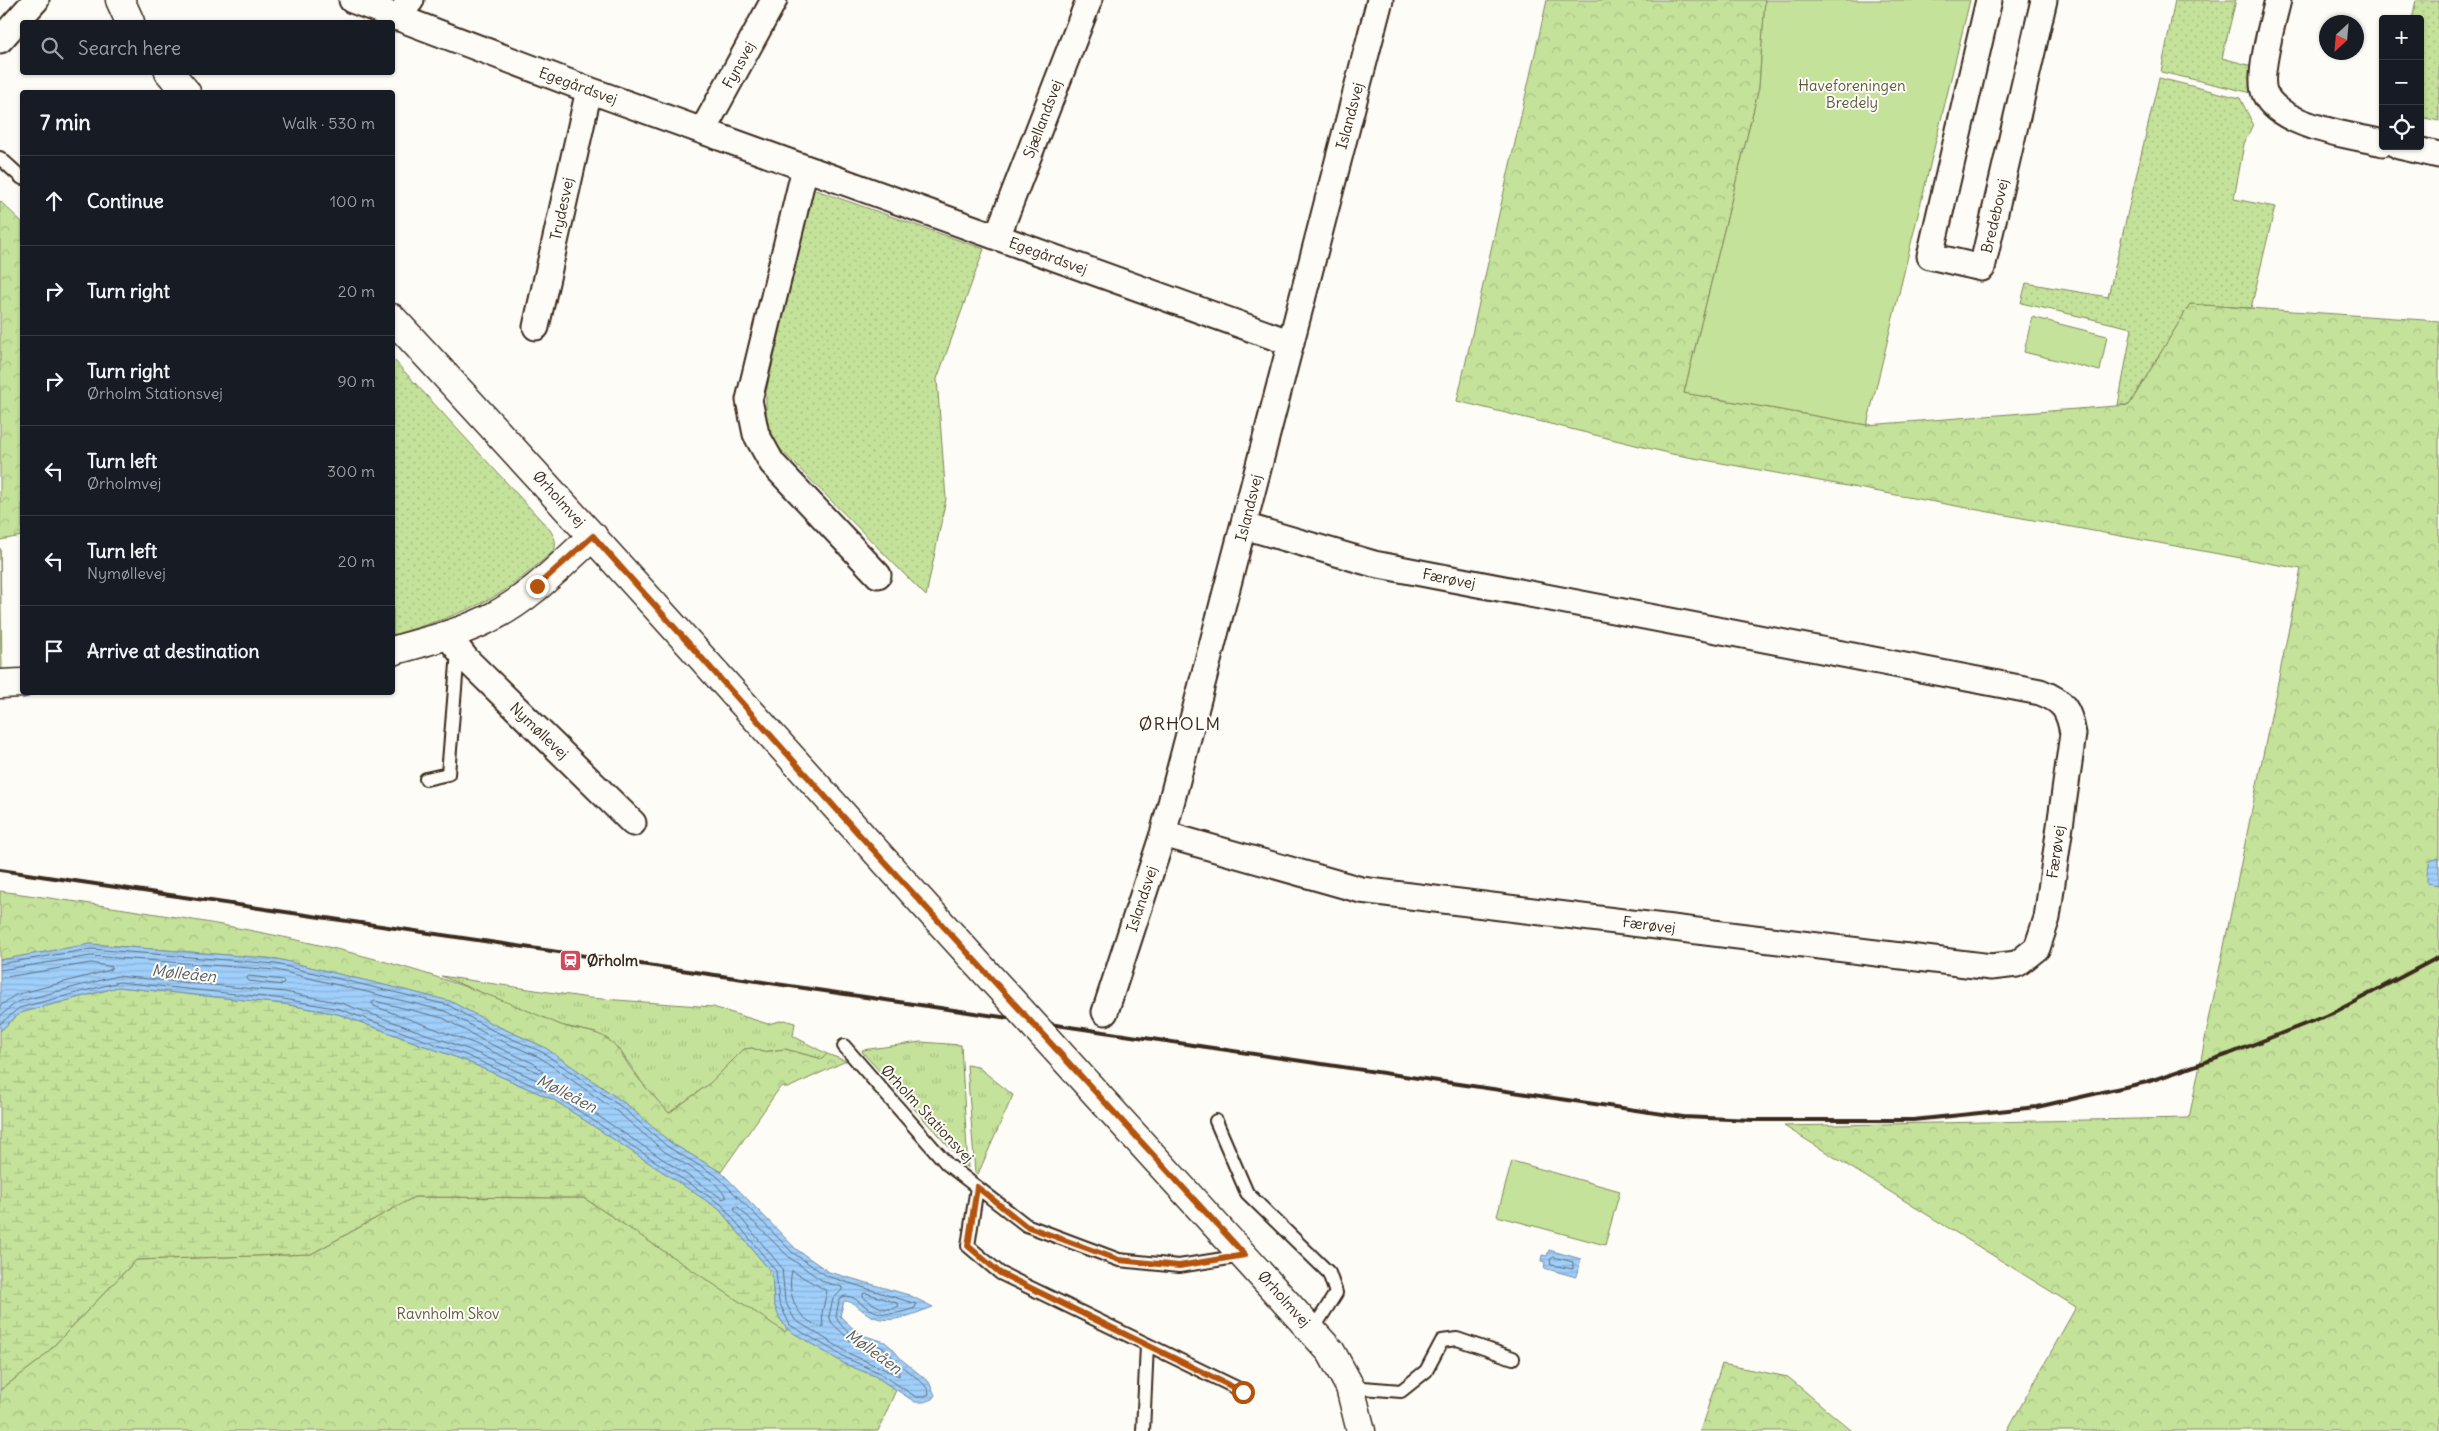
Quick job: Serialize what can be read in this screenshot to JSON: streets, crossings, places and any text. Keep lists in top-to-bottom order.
{
  "streets": {
    "street": [
      "Fynsvej",
      "Egegårdsvej",
      "Islandsvej",
      "Sjællandsvej",
      "Trydesvej",
      "Bredebovej",
      "Ørholmvej",
      "Færøvej",
      "Nymøllevej"
    ],
    "lane": ["Ørholm Stationsvej"]
  },
  "crossings": [
    ["Fynsvej", "Egegårdsvej"],
    ["Egegårdsvej", "Islandsvej"],
    ["Egegårdsvej", "Sjællandsvej"],
    ["Egegårdsvej", "Trydesvej"],
    ["Islandsvej", "Færøvej"],
    ["Ørholmvej", "Ørholm Stationsvej"]
  ],
  "districts": ["ØRHOLM"],
  "water": ["Mølleåen"],
  "parks": ["Haveforeningen Bredely", "Ravnholm Skov"],
  "places": {
    "station": ["Ørholm"]
  },
  "north": "bottom left",
  "page": {
    "map_buttons": ["+", "−"],
    "search": "Search here",
    "heading": ["7 min", "Walk · 530 m"],
    "list": [
      ["Continue", "100 m"],
      ["Turn right", "20 m"],
      ["Turn right", "Ørholm Stationsvej", "90 m"],
      ["Turn left", "Ørholmvej", "300 m"],
      ["Turn left", "Nymøllevej", "20 m"],
      "Arrive at destination"
    ]
  }
}
